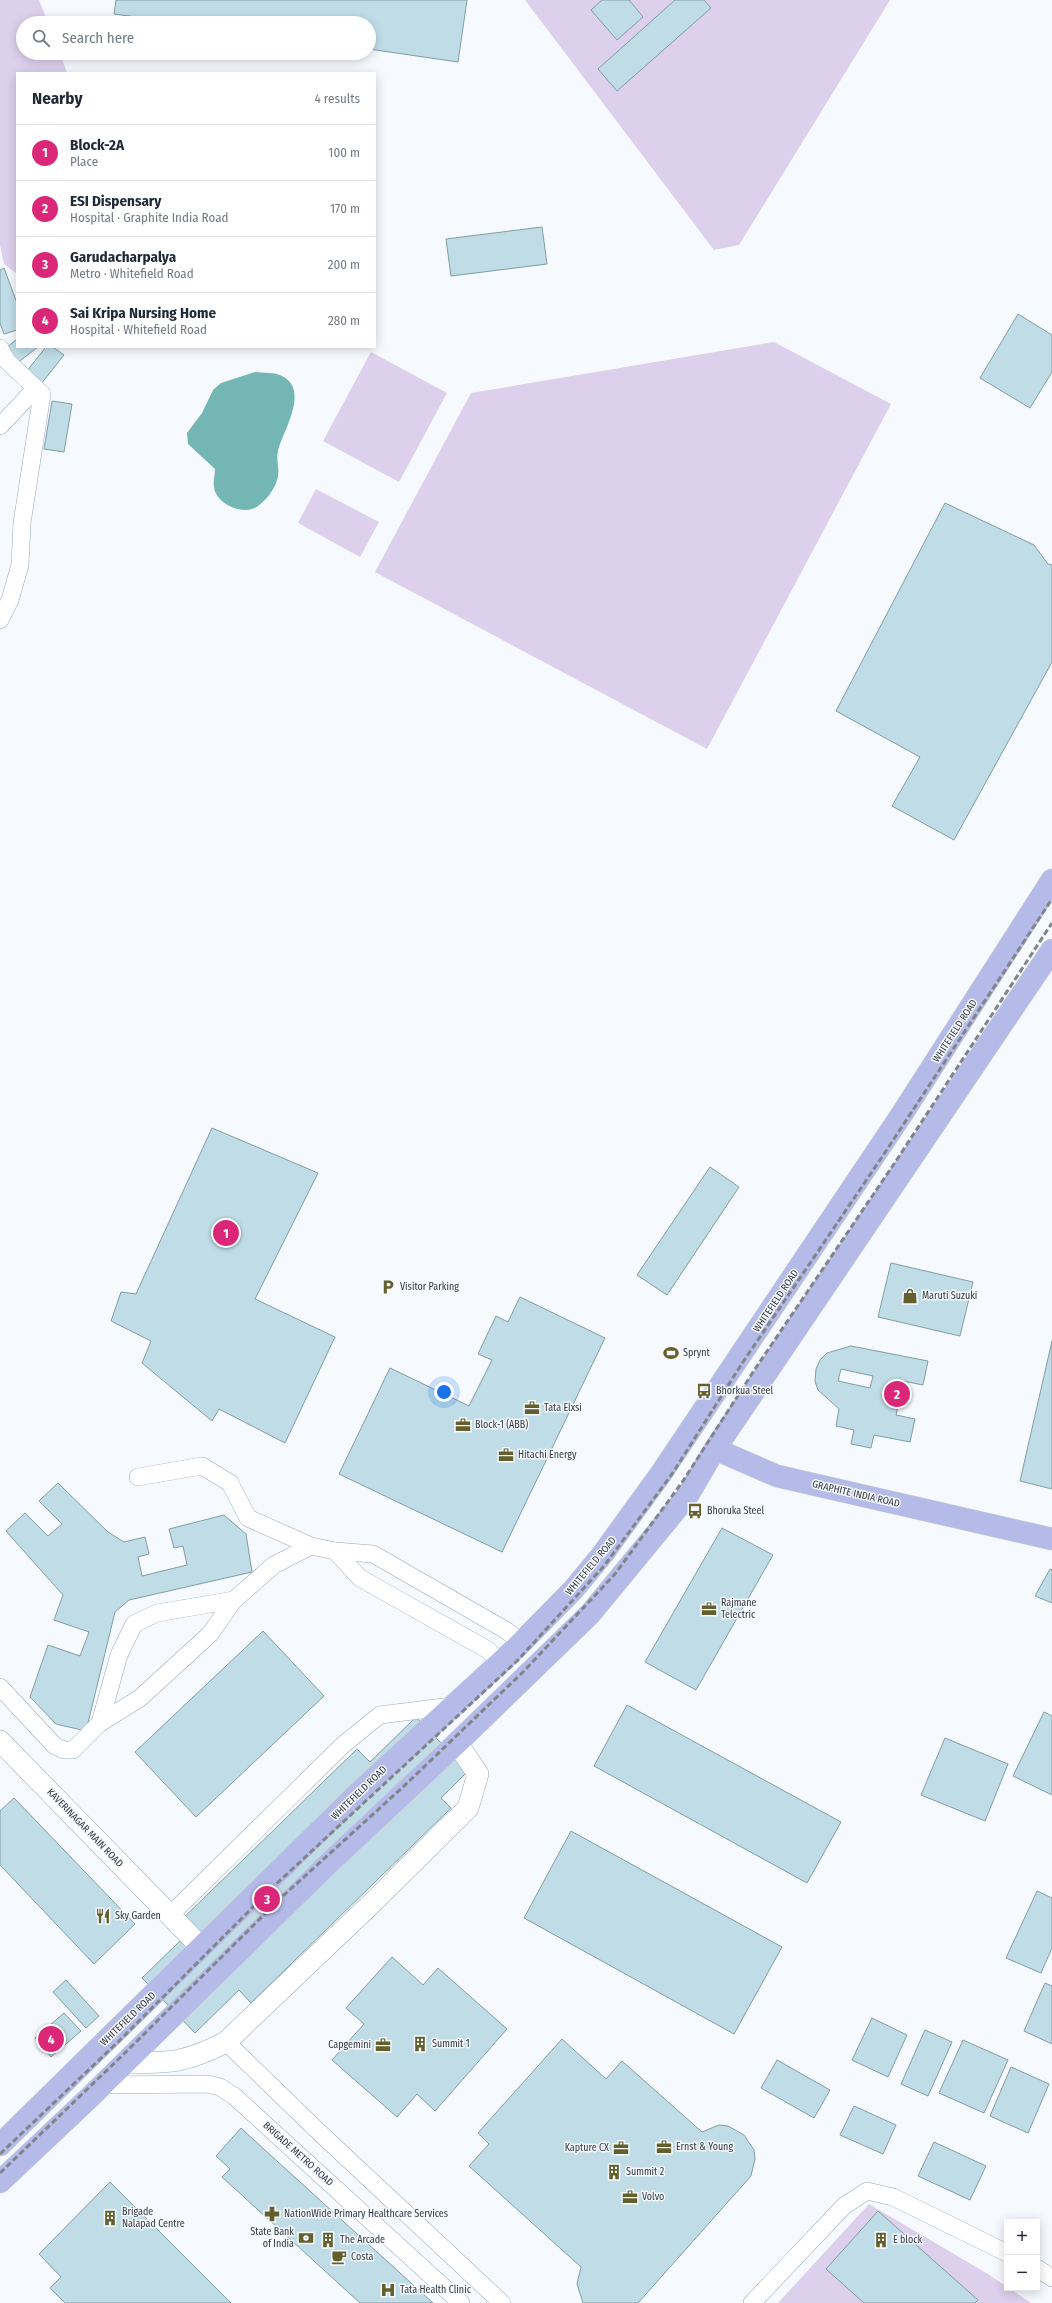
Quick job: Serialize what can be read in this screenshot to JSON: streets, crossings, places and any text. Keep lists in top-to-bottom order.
{
  "streets": {
    "main road": ["WHITEFIELD ROAD", "GRAPHITE INDIA ROAD"],
    "street": ["KAVERINAGAR MAIN ROAD", "BRIGADE METRO ROAD"]
  },
  "crossings": [
    ["WHITEFIELD ROAD", "KAVERINAGAR MAIN ROAD"]
  ],
  "places": {
    "parking": ["Visitor Parking"],
    "shop": ["Maruti Suzuki"],
    "sports": ["Sprynt"],
    "bus stop": ["Bhorkua Steel", "Bhoruka Steel"],
    "office": [
      "Tata Elxsi",
      "Block-1 (ABB)",
      "Hitachi Energy",
      "Rajmane Telectric",
      "Capgemini",
      "Ernst & Young",
      "Kapture CX",
      "Volvo"
    ],
    "restaurant": ["Sky Garden"],
    "building": [
      "Summit 1",
      "Summit 2",
      "Brigade Nalapad Centre",
      "The Arcade",
      "E block"
    ],
    "pharmacy": ["NationWide Primary Healthcare Services"],
    "bank": ["State Bank of India"],
    "cafe": ["Costa"],
    "hospital": ["Tata Health Clinic"]
  },
  "page": {
    "search": "Search here",
    "heading": ["Nearby", "4 results"],
    "list": [
      {
        "mark": "1",
        "name": "Block-2A",
        "note": "Place",
        "value": "100 m"
      },
      {
        "mark": "2",
        "name": "ESI Dispensary",
        "note": "Hospital · Graphite India Road",
        "value": "170 m"
      },
      {
        "mark": "3",
        "name": "Garudacharpalya",
        "note": "Metro · Whitefield Road",
        "value": "200 m"
      },
      {
        "mark": "4",
        "name": "Sai Kripa Nursing Home",
        "note": "Hospital · Whitefield Road",
        "value": "280 m"
      }
    ],
    "pins": [
      "1",
      "2",
      "3",
      "4"
    ],
    "map_buttons": ["+", "−"]
  }
}
